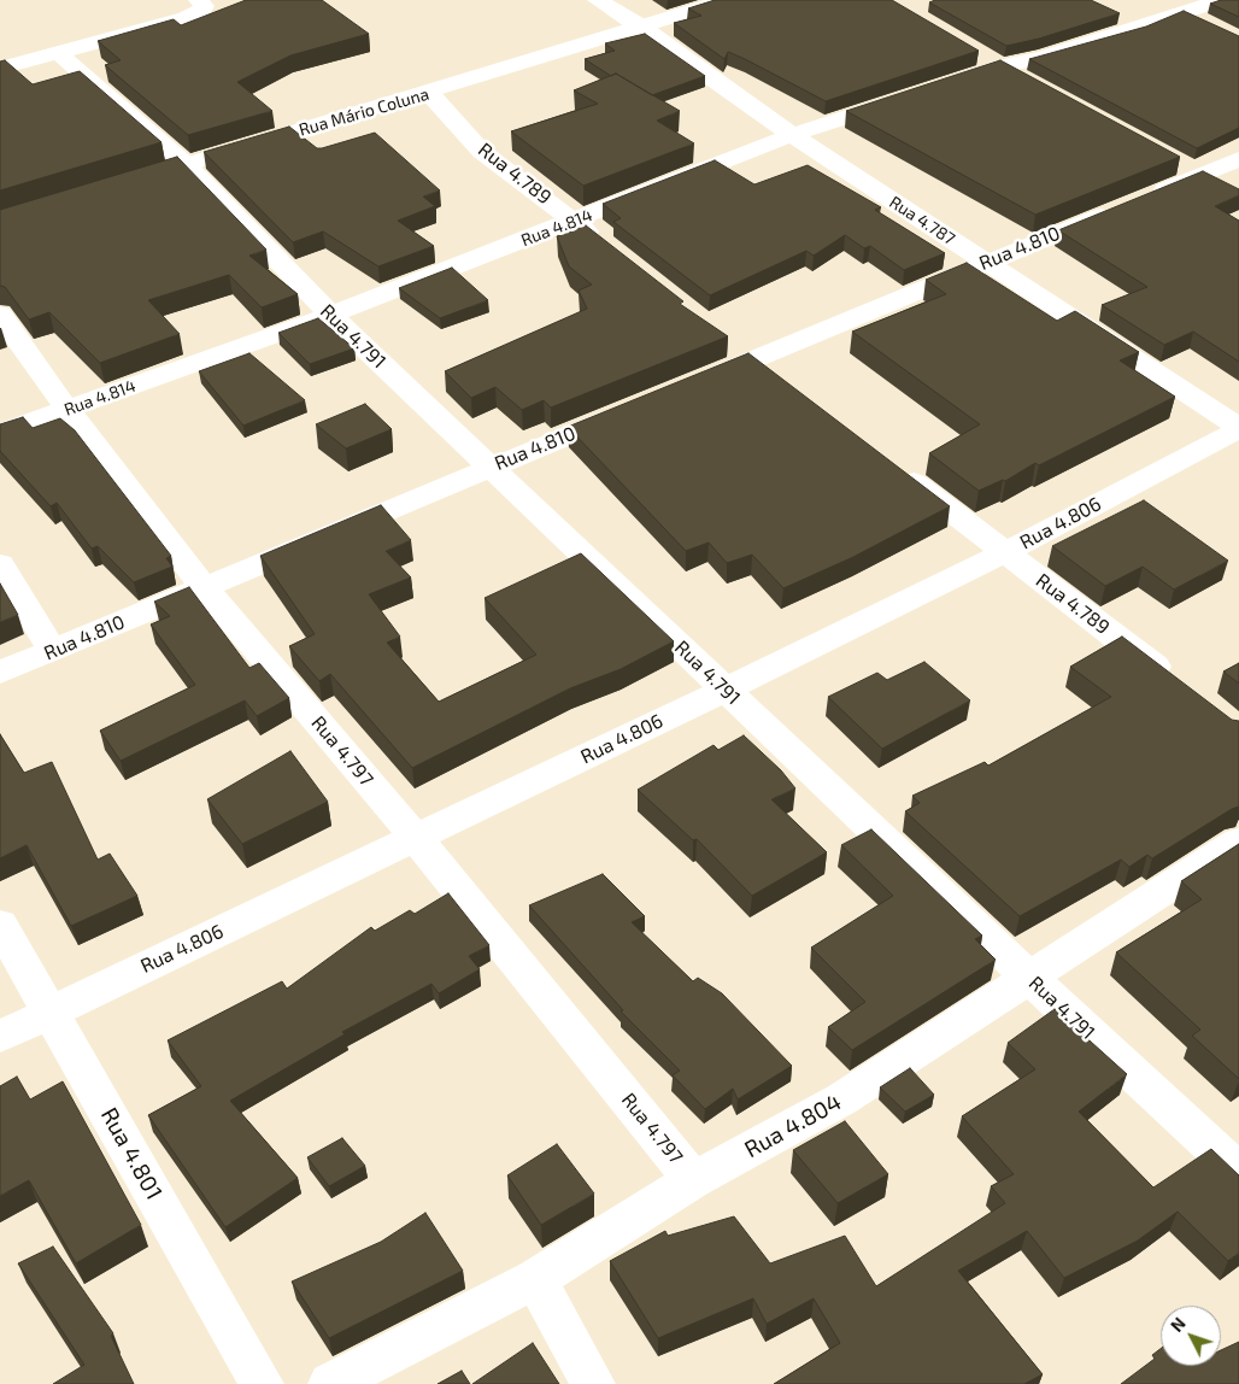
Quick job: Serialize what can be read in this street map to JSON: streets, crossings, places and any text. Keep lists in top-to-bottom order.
{
  "streets": {
    "street": [
      "Rua Mário Coluna",
      "Rua 4.789",
      "Rua 4.787",
      "Rua 4.814",
      "Rua 4.810",
      "Rua 4.791",
      "Rua 4.806",
      "Rua 4.797",
      "Rua 4.804",
      "Rua 4.801"
    ]
  },
  "crossings": [
    ["Rua Mário Coluna", "Rua 4.789"],
    ["Rua Mário Coluna", "Rua 4.787"],
    ["Rua Mário Coluna", "Rua 4.791"],
    ["Rua 4.789", "Rua 4.814"],
    ["Rua 4.789", "Rua 4.806"],
    ["Rua 4.787", "Rua 4.814"],
    ["Rua 4.787", "Rua 4.810"],
    ["Rua 4.787", "Rua 4.806"],
    ["Rua 4.814", "Rua 4.791"],
    ["Rua 4.814", "Rua 4.797"],
    ["Rua 4.810", "Rua 4.791"],
    ["Rua 4.810", "Rua 4.797"],
    ["Rua 4.791", "Rua 4.806"],
    ["Rua 4.791", "Rua 4.804"],
    ["Rua 4.806", "Rua 4.797"],
    ["Rua 4.806", "Rua 4.801"],
    ["Rua 4.797", "Rua 4.804"]
  ],
  "north": "top left"
}
